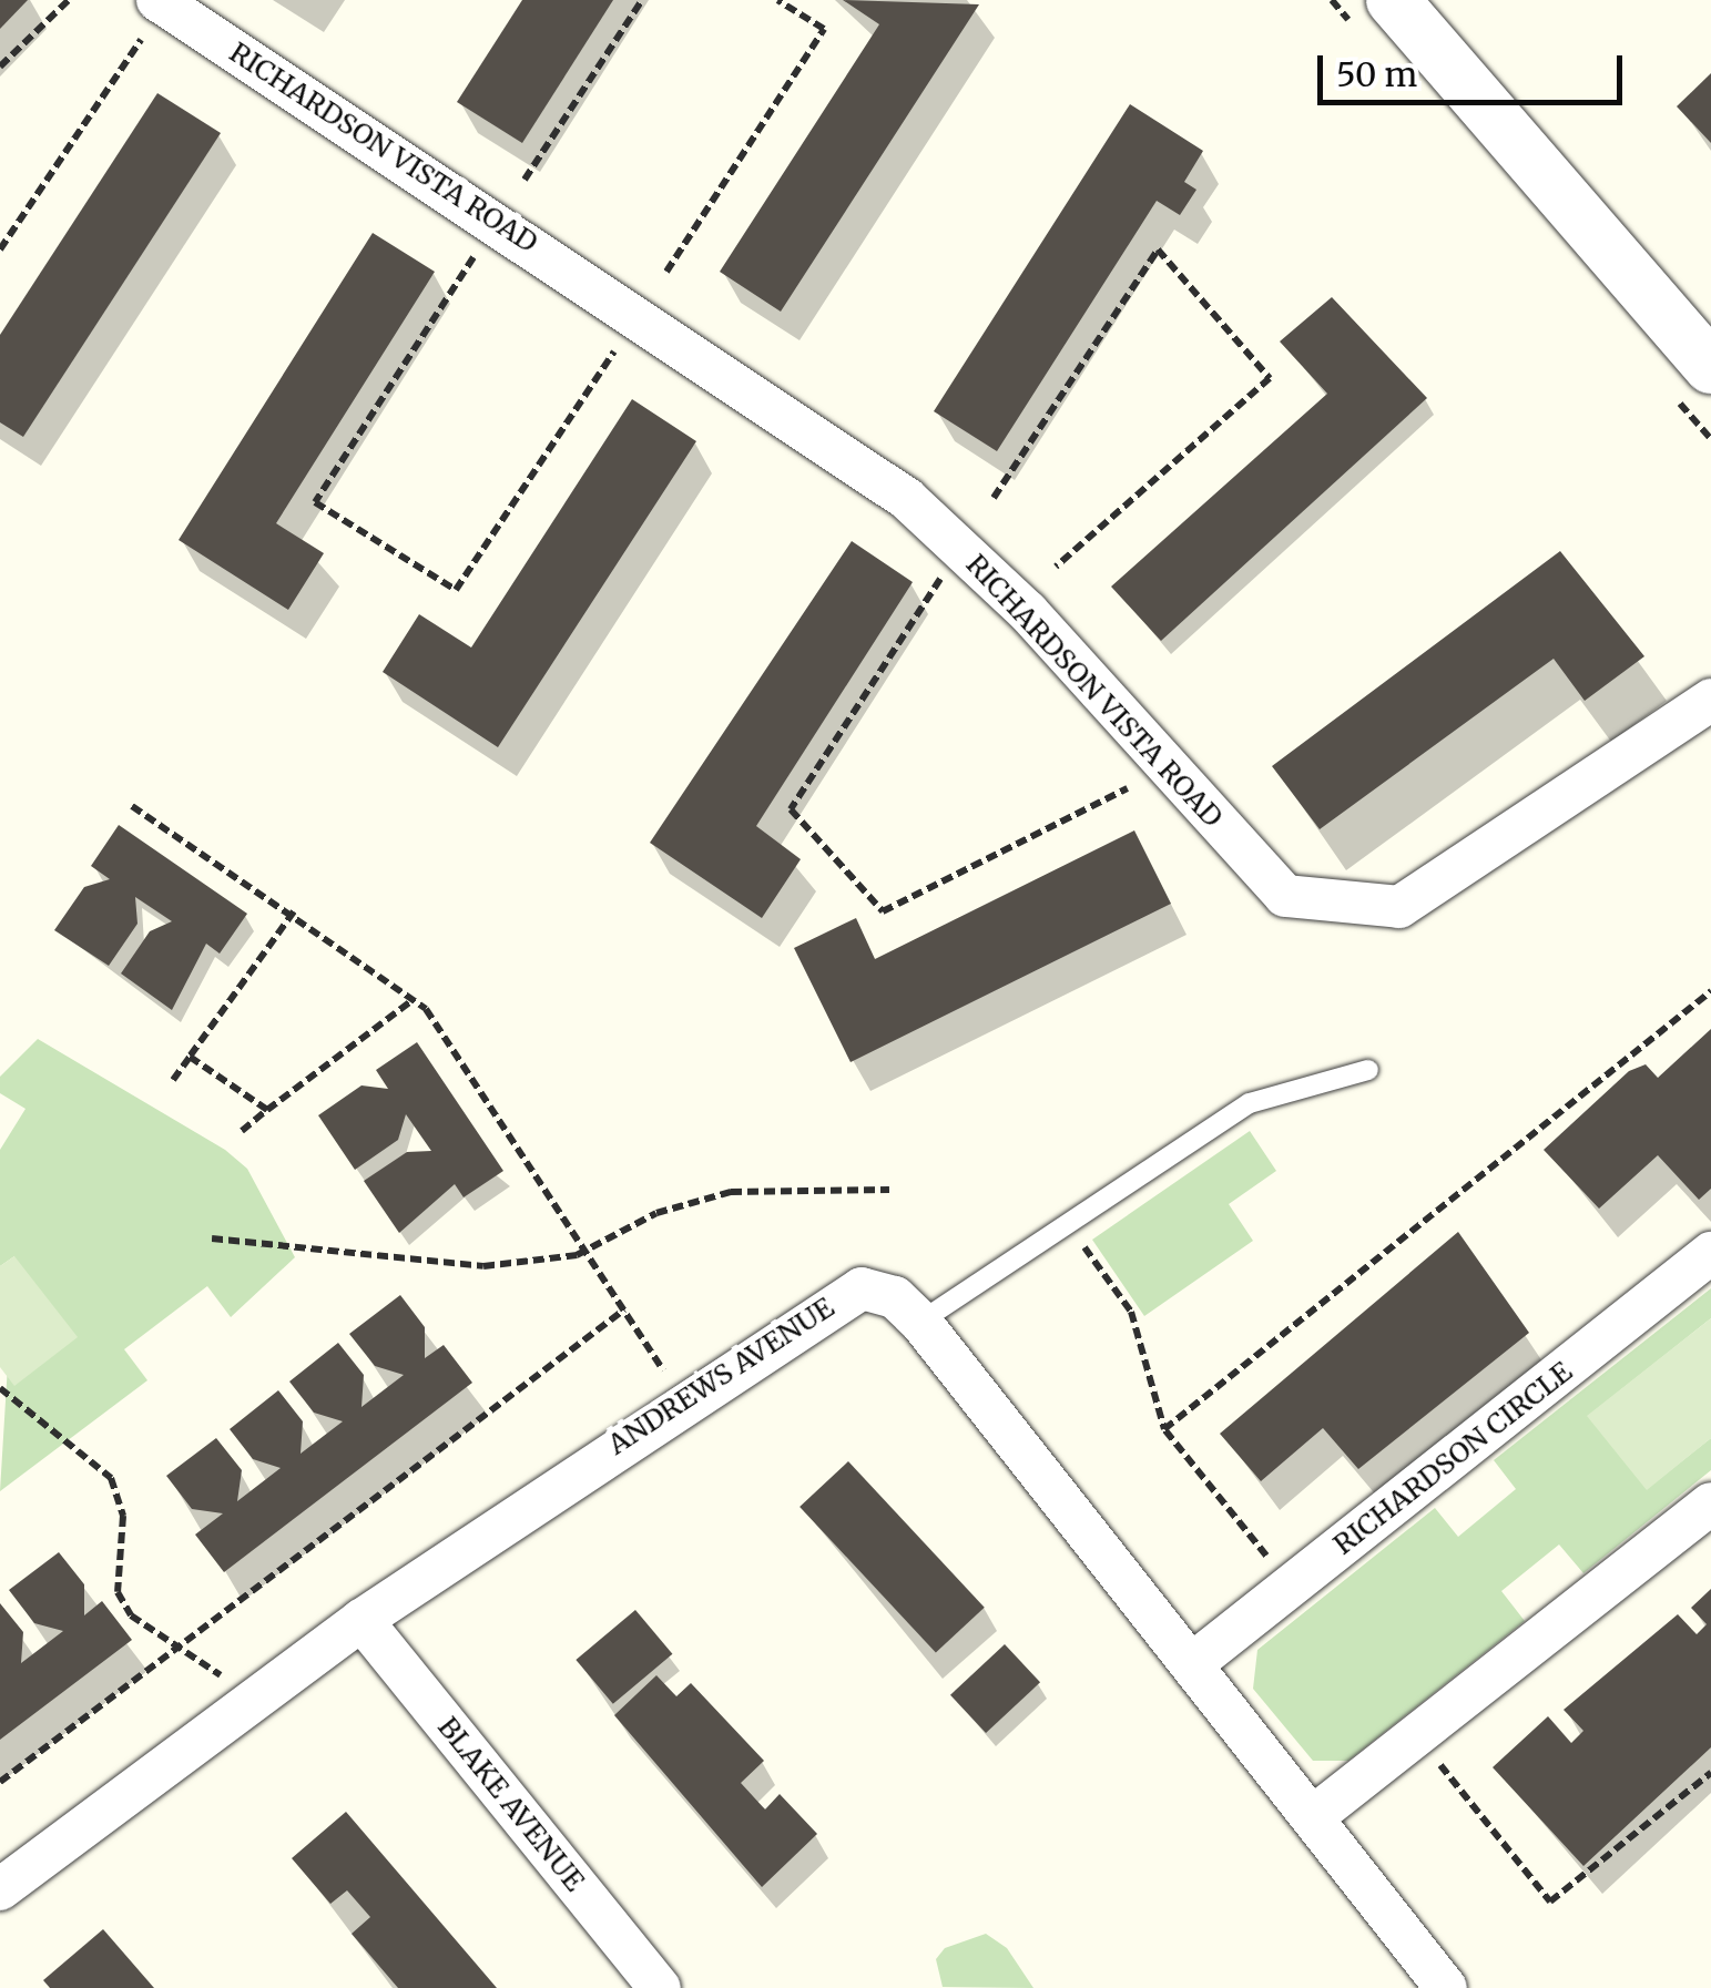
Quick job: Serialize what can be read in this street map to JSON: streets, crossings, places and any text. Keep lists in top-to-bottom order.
{
  "streets": {
    "street": [
      "RICHARDSON VISTA ROAD",
      "ANDREWS AVENUE",
      "RICHARDSON CIRCLE",
      "BLAKE AVENUE"
    ]
  },
  "crossings": [
    ["ANDREWS AVENUE", "RICHARDSON CIRCLE"],
    ["ANDREWS AVENUE", "BLAKE AVENUE"]
  ],
  "scale_bar": "50 m"
}
